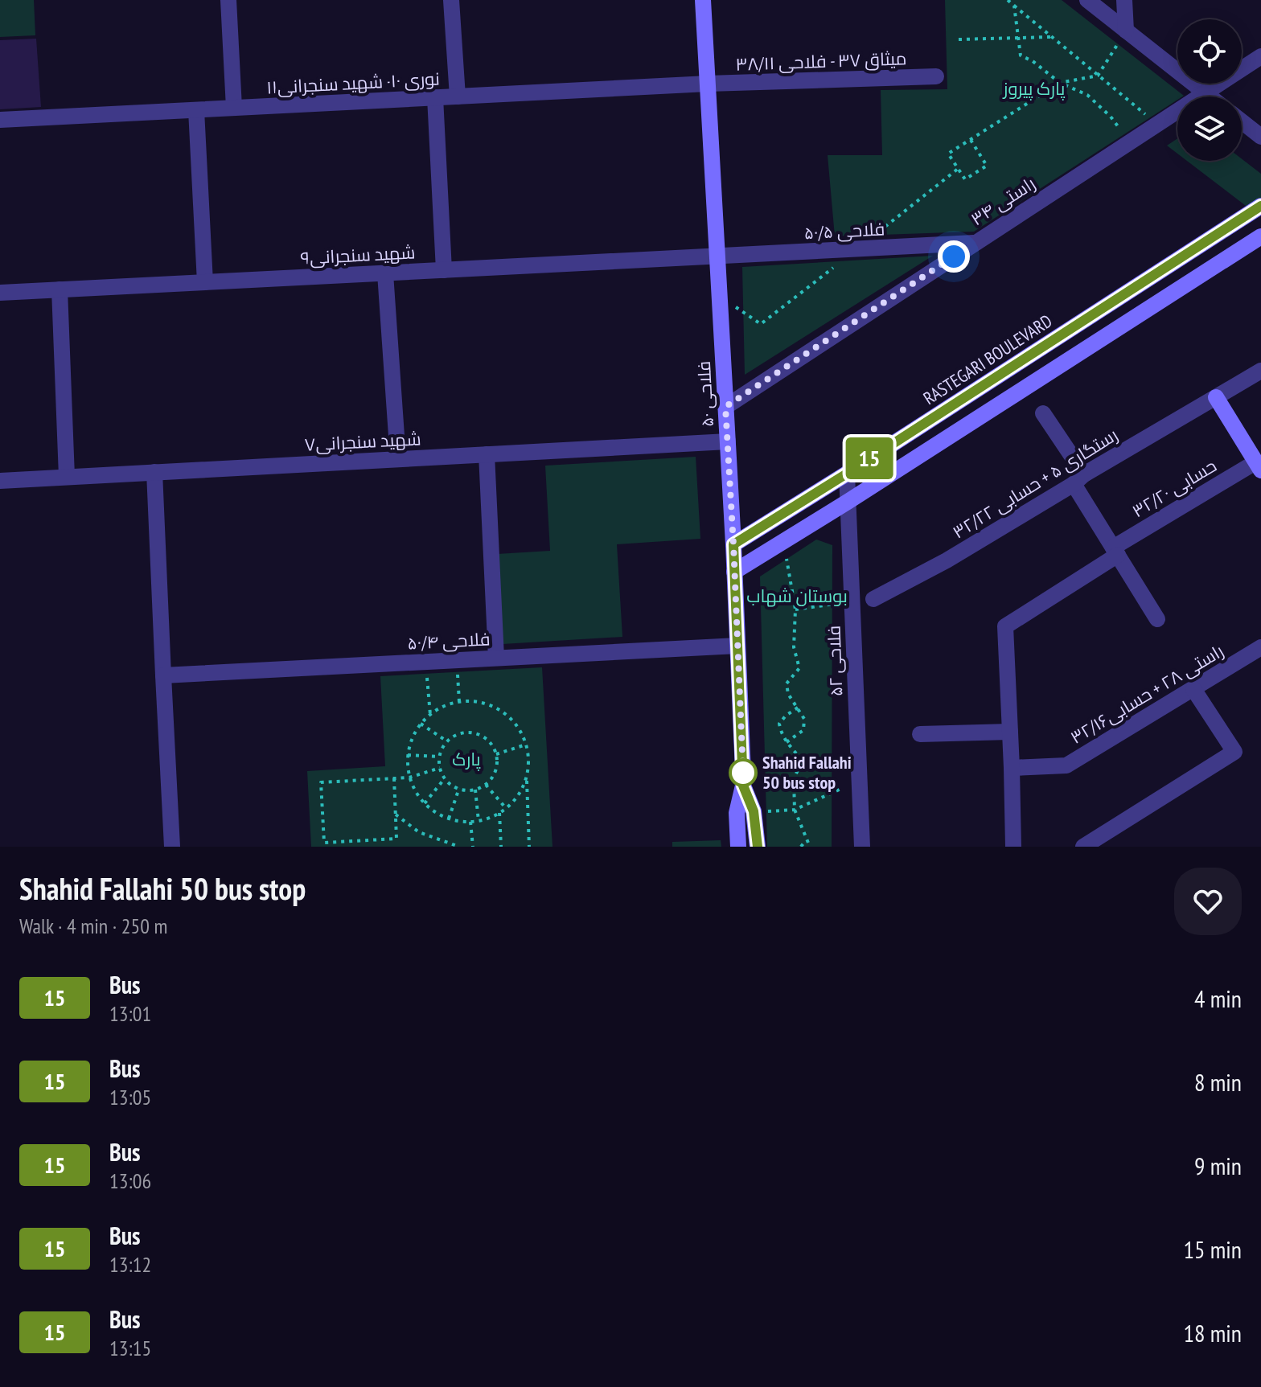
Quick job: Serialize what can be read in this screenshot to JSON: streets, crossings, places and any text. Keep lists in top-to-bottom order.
{
  "streets": {
    "street": [
      "میثاق ۳۷ - فلاحی ۳۸/۱۱",
      "نوری ۱۰- شهید سنجرانی۱۱",
      "راستی ۳۴",
      "فلاحی ۵۰/۵",
      "شهید سنجرانی۹",
      "RASTEGARI BOULEVARD",
      "فلاحی ۵۰",
      "شهید سنجرانی۷",
      "رستگاری ۵ + حسابی ۳۲/۲۲",
      "حسابی ۳۲/۲۰",
      "فلاحی ۵۰/۴",
      "فلاحی ۵۲",
      "راستی ۲۸ + حسابی۳۲/۱۶"
    ]
  },
  "crossings": [
    ["میثاق ۳۷ - فلاحی ۳۸/۱۱", "نوری ۱۰- شهید سنجرانی۱۱"],
    ["میثاق ۳۷ - فلاحی ۳۸/۱۱", "فلاحی ۵۰"],
    ["نوری ۱۰- شهید سنجرانی۱۱", "فلاحی ۵۰"],
    ["راستی ۳۴", "فلاحی ۵۰/۵"],
    ["راستی ۳۴", "فلاحی ۵۰"],
    ["فلاحی ۵۰/۵", "شهید سنجرانی۹"],
    ["فلاحی ۵۰/۵", "فلاحی ۵۰"],
    ["شهید سنجرانی۹", "فلاحی ۵۰"],
    ["RASTEGARI BOULEVARD", "فلاحی ۵۰"],
    ["RASTEGARI BOULEVARD", "فلاحی ۵۲"],
    ["فلاحی ۵۰", "شهید سنجرانی۷"],
    ["فلاحی ۵۰", "فلاحی ۵۰/۴"]
  ],
  "parks": ["پارک پیروز", "بوستان شهاب", "پارک"],
  "places": ["Shahid Fallahi 50 bus stop"],
  "lines": ["bus line 15"],
  "page": {
    "on_map": "15",
    "heading": ["Shahid Fallahi 50 bus stop", "Walk · 4 min · 250 m"],
    "list": [
      {
        "mark": "15",
        "name": "Bus",
        "note": "13:01",
        "value": "4 min"
      },
      {
        "mark": "15",
        "name": "Bus",
        "note": "13:05",
        "value": "8 min"
      },
      {
        "mark": "15",
        "name": "Bus",
        "note": "13:06",
        "value": "9 min"
      },
      {
        "mark": "15",
        "name": "Bus",
        "note": "13:12",
        "value": "15 min"
      },
      {
        "mark": "15",
        "name": "Bus",
        "note": "13:15",
        "value": "18 min"
      }
    ]
  }
}
